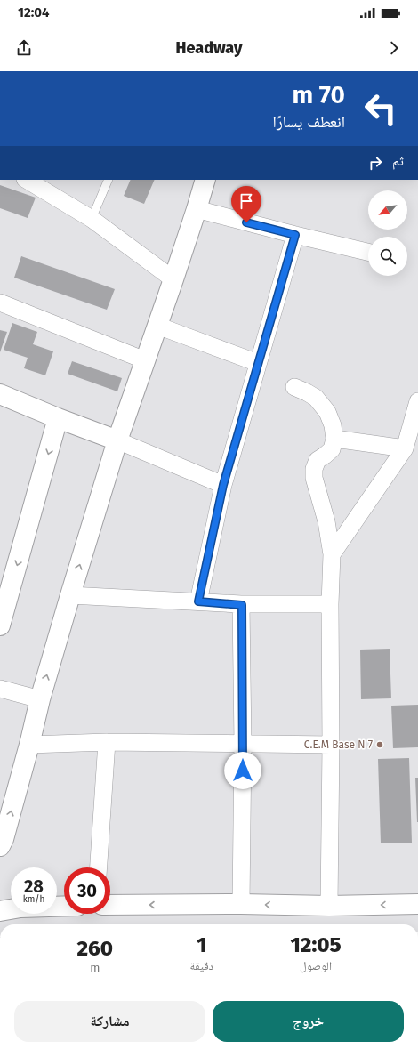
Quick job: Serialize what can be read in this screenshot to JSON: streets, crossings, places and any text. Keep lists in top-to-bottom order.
{
  "places": ["C.E.M Base N 7"],
  "north": "bottom left",
  "page": {
    "status": "12:04",
    "header": "Headway",
    "turn": ["70 m", "انعطف يسارًا"],
    "then": "ثم",
    "speed": "28 km/h",
    "limit": "30",
    "eta": [
      "12:05",
      "الوصول",
      "1",
      "دقيقة",
      "260",
      "m"
    ],
    "buttons": ["خروج", "مشاركة"]
  }
}
